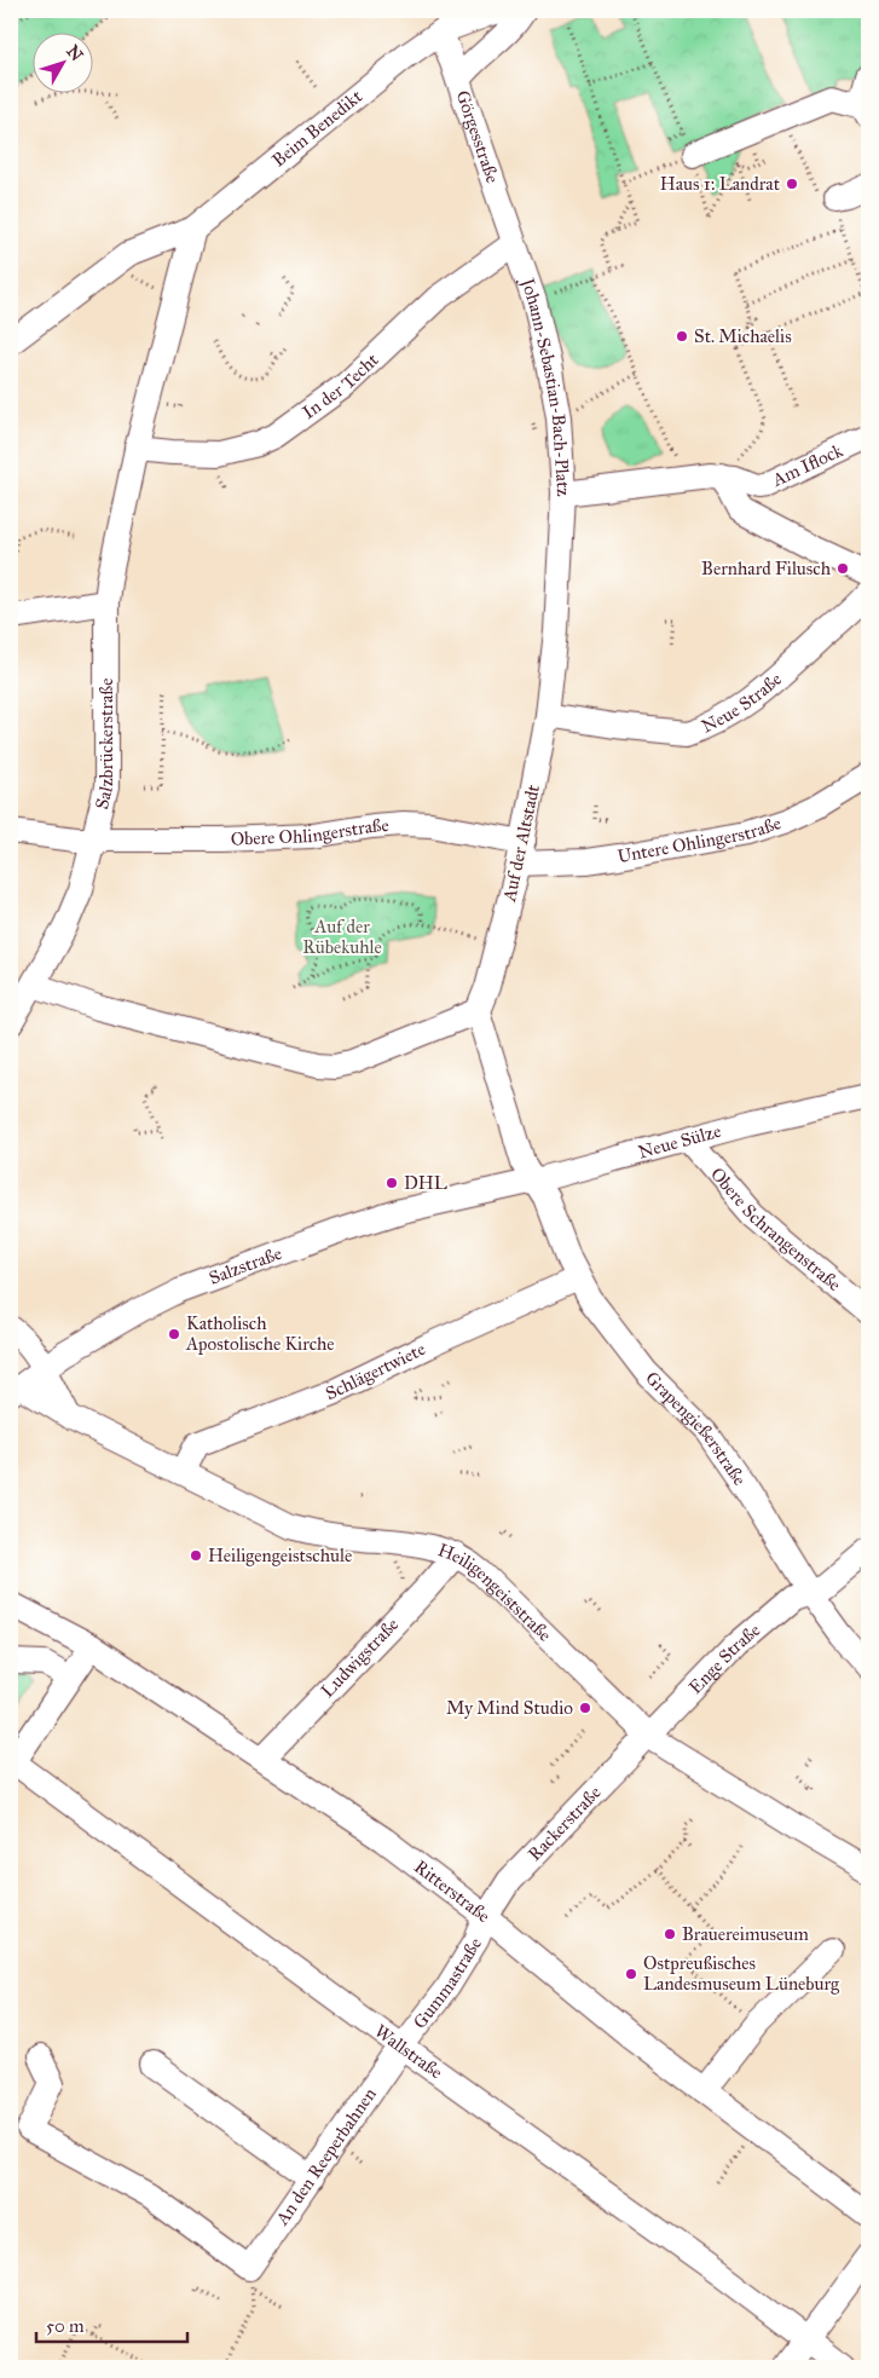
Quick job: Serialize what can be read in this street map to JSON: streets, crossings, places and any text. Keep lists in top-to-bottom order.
{
  "streets": {
    "street": [
      "Beim Benedikt",
      "Görgesstraße",
      "Johann-Sebastian-Bach-Platz",
      "In der Techt",
      "Am Iflock",
      "Neue Straße",
      "Salzbrückerstraße",
      "Obere Ohlingerstraße",
      "Untere Ohlingerstraße",
      "Auf der Altstadt",
      "Neue Sülze",
      "Obere Schrangenstraße",
      "Salzstraße",
      "Schlägertwiete",
      "Grapengießerstraße",
      "Heiligengeiststraße",
      "Ludwigstraße",
      "Enge Straße",
      "Rackerstraße",
      "Ritterstraße",
      "Gummastraße",
      "Wallstraße",
      "An den Reeperbahnen"
    ]
  },
  "crossings": [
    ["Beim Benedikt", "Görgesstraße"],
    ["Görgesstraße", "Johann-Sebastian-Bach-Platz"],
    ["Görgesstraße", "In der Techt"],
    ["Johann-Sebastian-Bach-Platz", "In der Techt"],
    ["Johann-Sebastian-Bach-Platz", "Am Iflock"],
    ["Johann-Sebastian-Bach-Platz", "Auf der Altstadt"],
    ["In der Techt", "Salzbrückerstraße"],
    ["Neue Straße", "Auf der Altstadt"],
    ["Salzbrückerstraße", "Obere Ohlingerstraße"],
    ["Obere Ohlingerstraße", "Untere Ohlingerstraße"],
    ["Obere Ohlingerstraße", "Auf der Altstadt"],
    ["Untere Ohlingerstraße", "Auf der Altstadt"],
    ["Neue Sülze", "Obere Schrangenstraße"],
    ["Neue Sülze", "Salzstraße"],
    ["Neue Sülze", "Grapengießerstraße"],
    ["Salzstraße", "Heiligengeiststraße"],
    ["Schlägertwiete", "Grapengießerstraße"],
    ["Schlägertwiete", "Heiligengeiststraße"],
    ["Grapengießerstraße", "Enge Straße"],
    ["Heiligengeiststraße", "Ludwigstraße"],
    ["Heiligengeiststraße", "Enge Straße"],
    ["Heiligengeiststraße", "Rackerstraße"],
    ["Ludwigstraße", "Ritterstraße"],
    ["Enge Straße", "Rackerstraße"],
    ["Rackerstraße", "Ritterstraße"],
    ["Rackerstraße", "Gummastraße"],
    ["Ritterstraße", "Gummastraße"],
    ["Gummastraße", "Wallstraße"],
    ["Gummastraße", "An den Reeperbahnen"],
    ["Wallstraße", "An den Reeperbahnen"]
  ],
  "parks": ["Auf der Rübekuhle"],
  "places": [
    "Haus 1: Landrat",
    "St. Michaelis",
    "Bernhard Filusch",
    "DHL",
    "Katholisch Apostolische Kirche",
    "Heiligengeistschule",
    "My Mind Studio",
    "Brauereimuseum",
    "Ostpreußisches Landesmuseum Lüneburg"
  ],
  "scale_bar": "50 m",
  "north": "top right"
}
